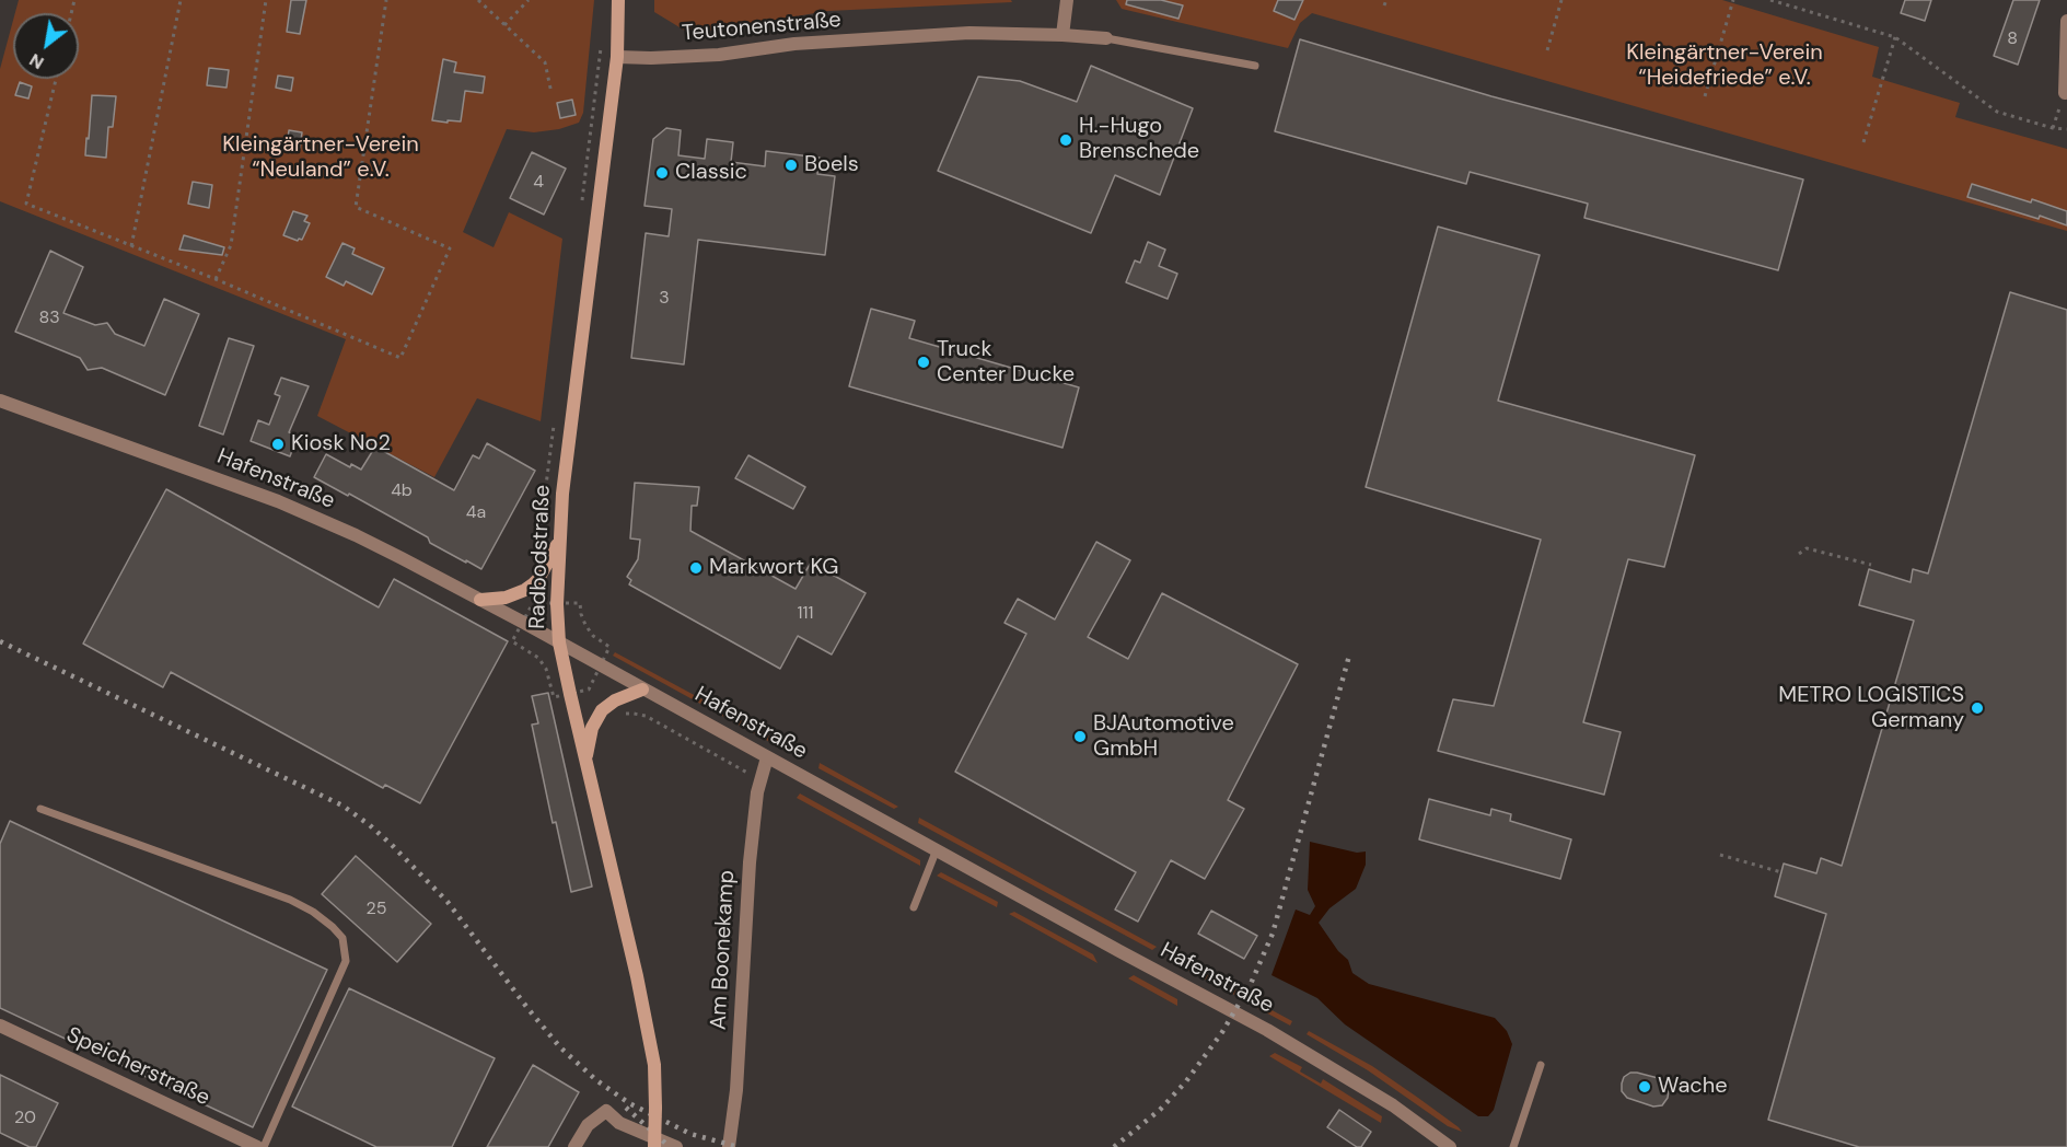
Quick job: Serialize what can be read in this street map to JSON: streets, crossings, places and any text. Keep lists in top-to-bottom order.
{
  "streets": {
    "main road": ["Radbodstraße"],
    "street": [
      "Teutonenstraße",
      "Hafenstraße",
      "Am Boonekamp",
      "Speicherstraße"
    ]
  },
  "crossings": [
    ["Teutonenstraße", "Radbodstraße"],
    ["Hafenstraße", "Radbodstraße"],
    ["Hafenstraße", "Am Boonekamp"]
  ],
  "parks": ["Kleingärtner-Verein “Heidefriede” e.V.", "Kleingärtner-Verein “Neuland” e.V."],
  "places": [
    "H.-Hugo Brenschede",
    "Boels",
    "Classic",
    "Truck Center Ducke",
    "Kiosk No2",
    "Markwort KG",
    "METRO LOGISTICS Germany",
    "BJAutomotive GmbH",
    "Wache"
  ],
  "house_numbers": [
    "8",
    "4",
    "3",
    "83",
    "4b",
    "4a",
    "111",
    "25",
    "20"
  ],
  "north": "bottom left"
}
